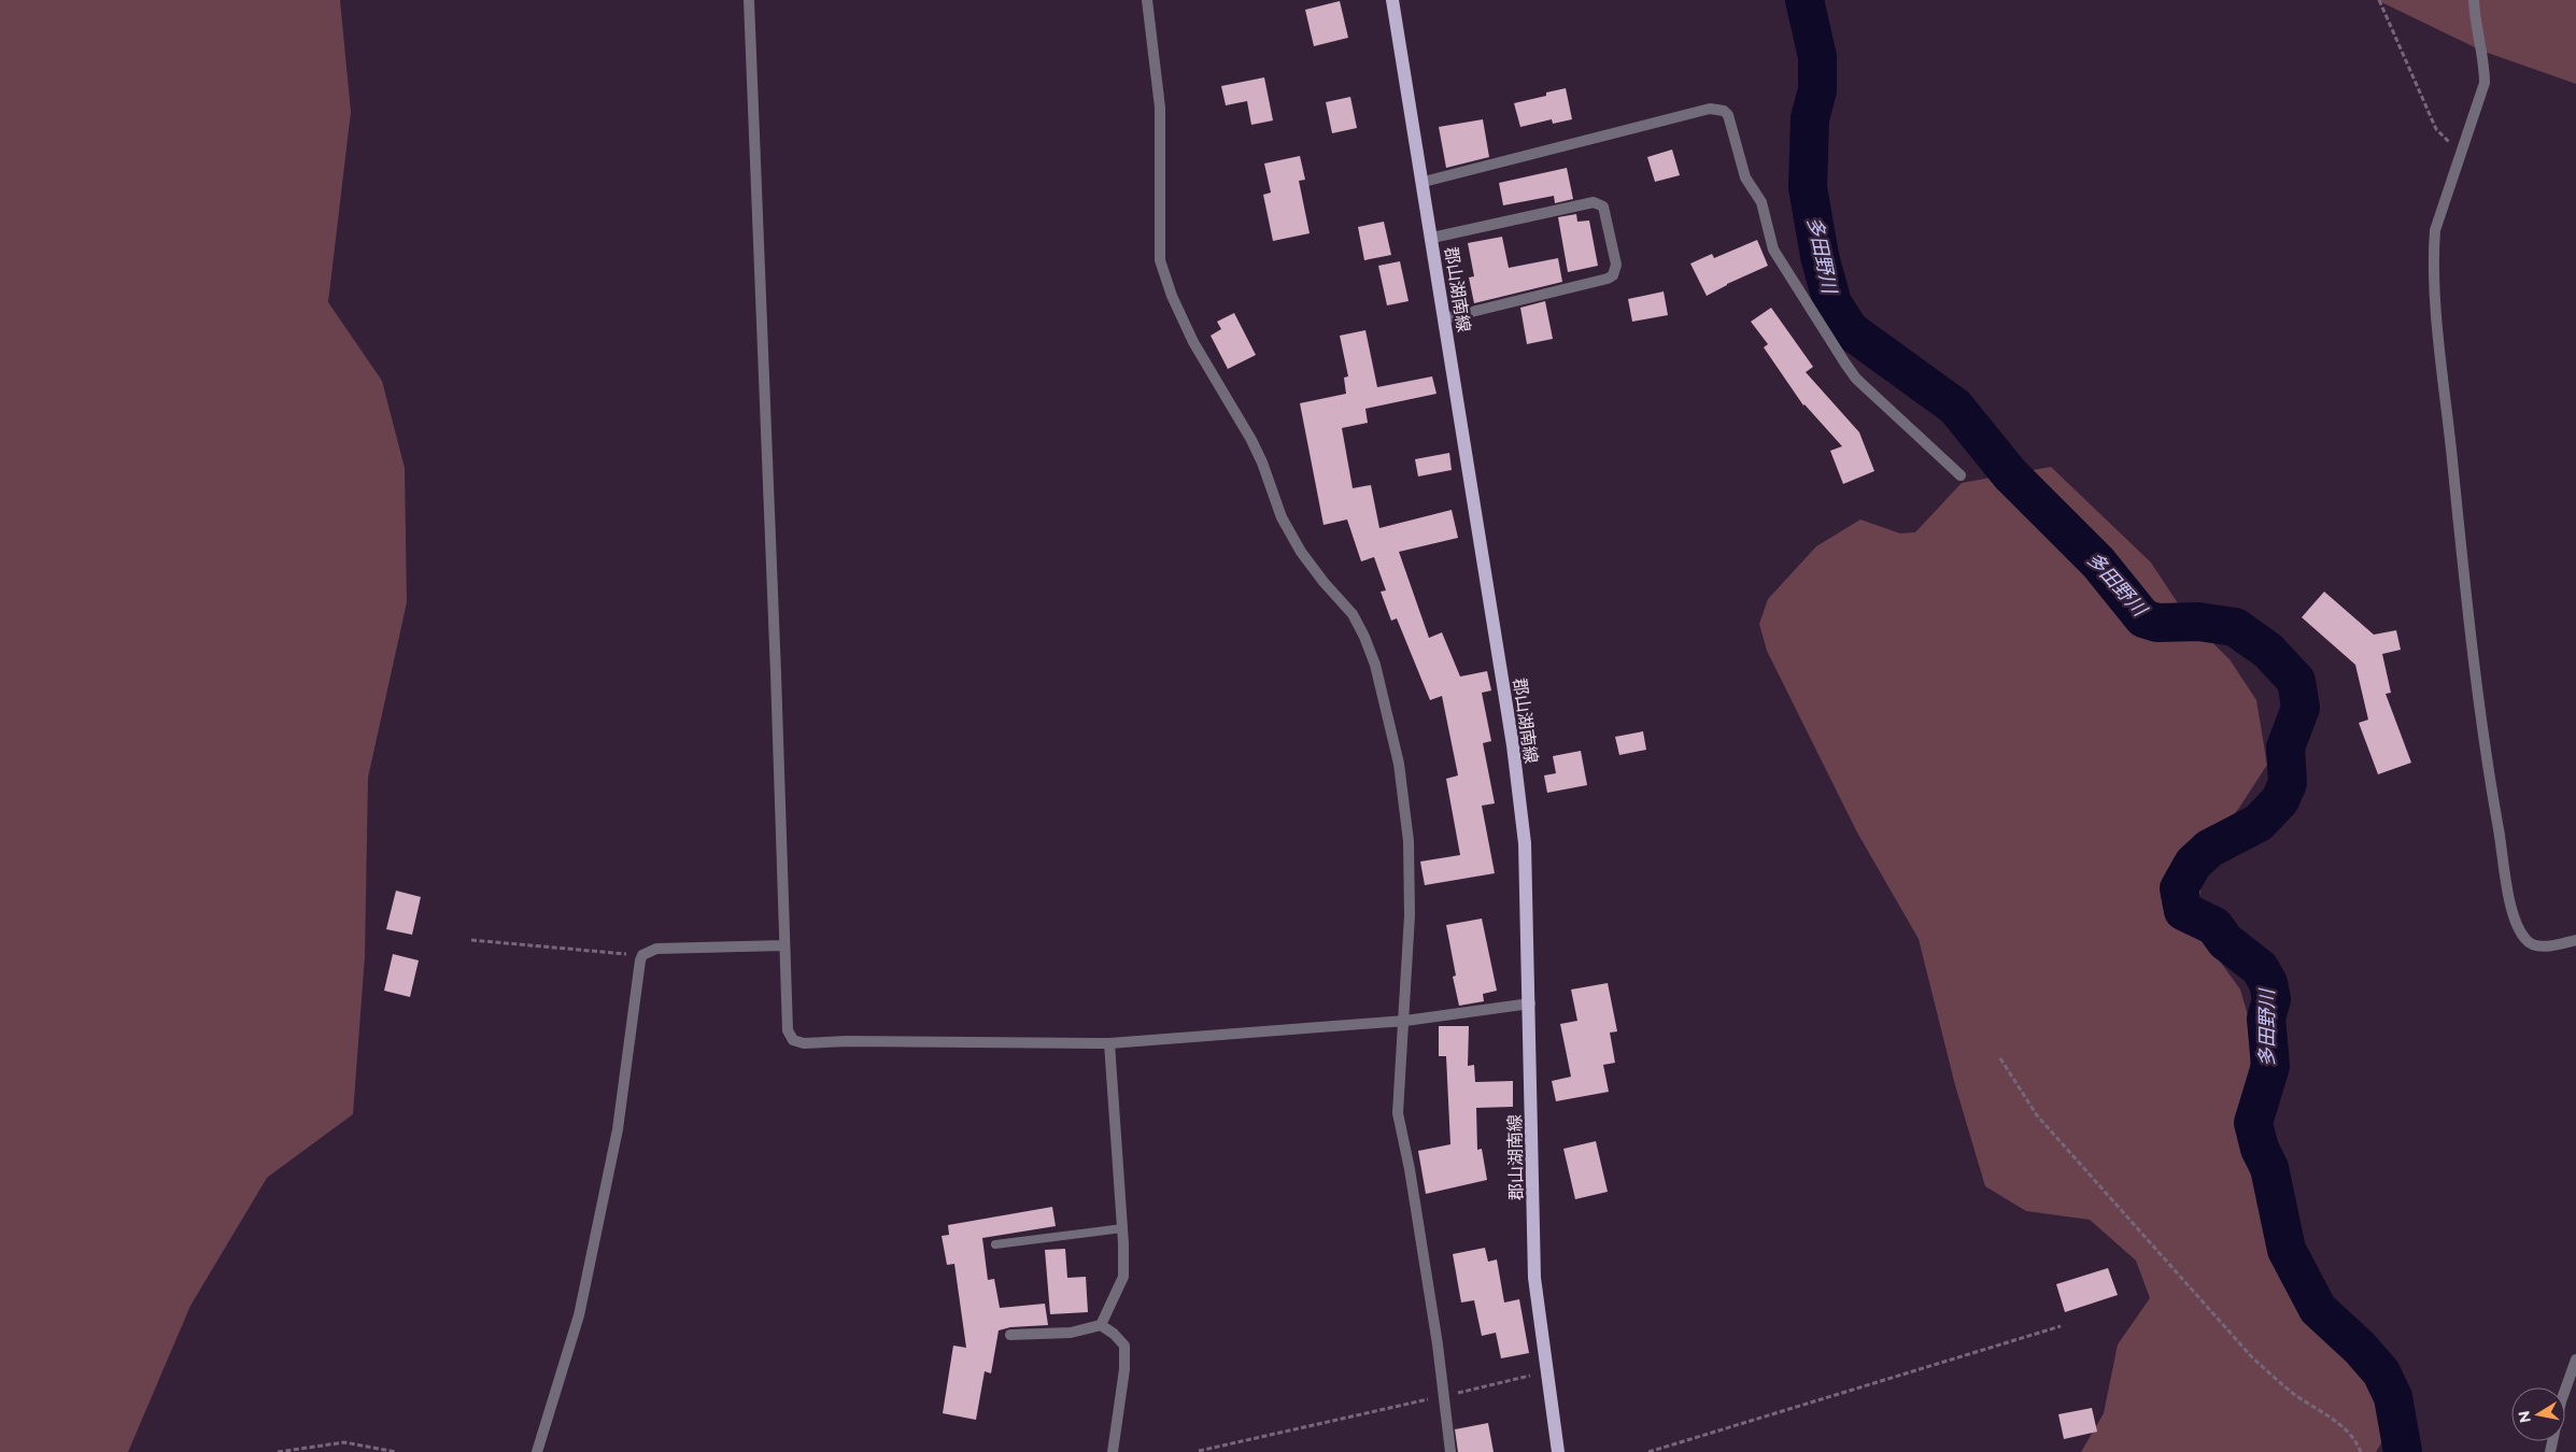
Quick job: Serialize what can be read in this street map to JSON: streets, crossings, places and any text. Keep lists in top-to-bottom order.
{
  "streets": {
    "main road": ["郡山湖南線"]
  },
  "water": ["多田野川"],
  "north": "left"
}
